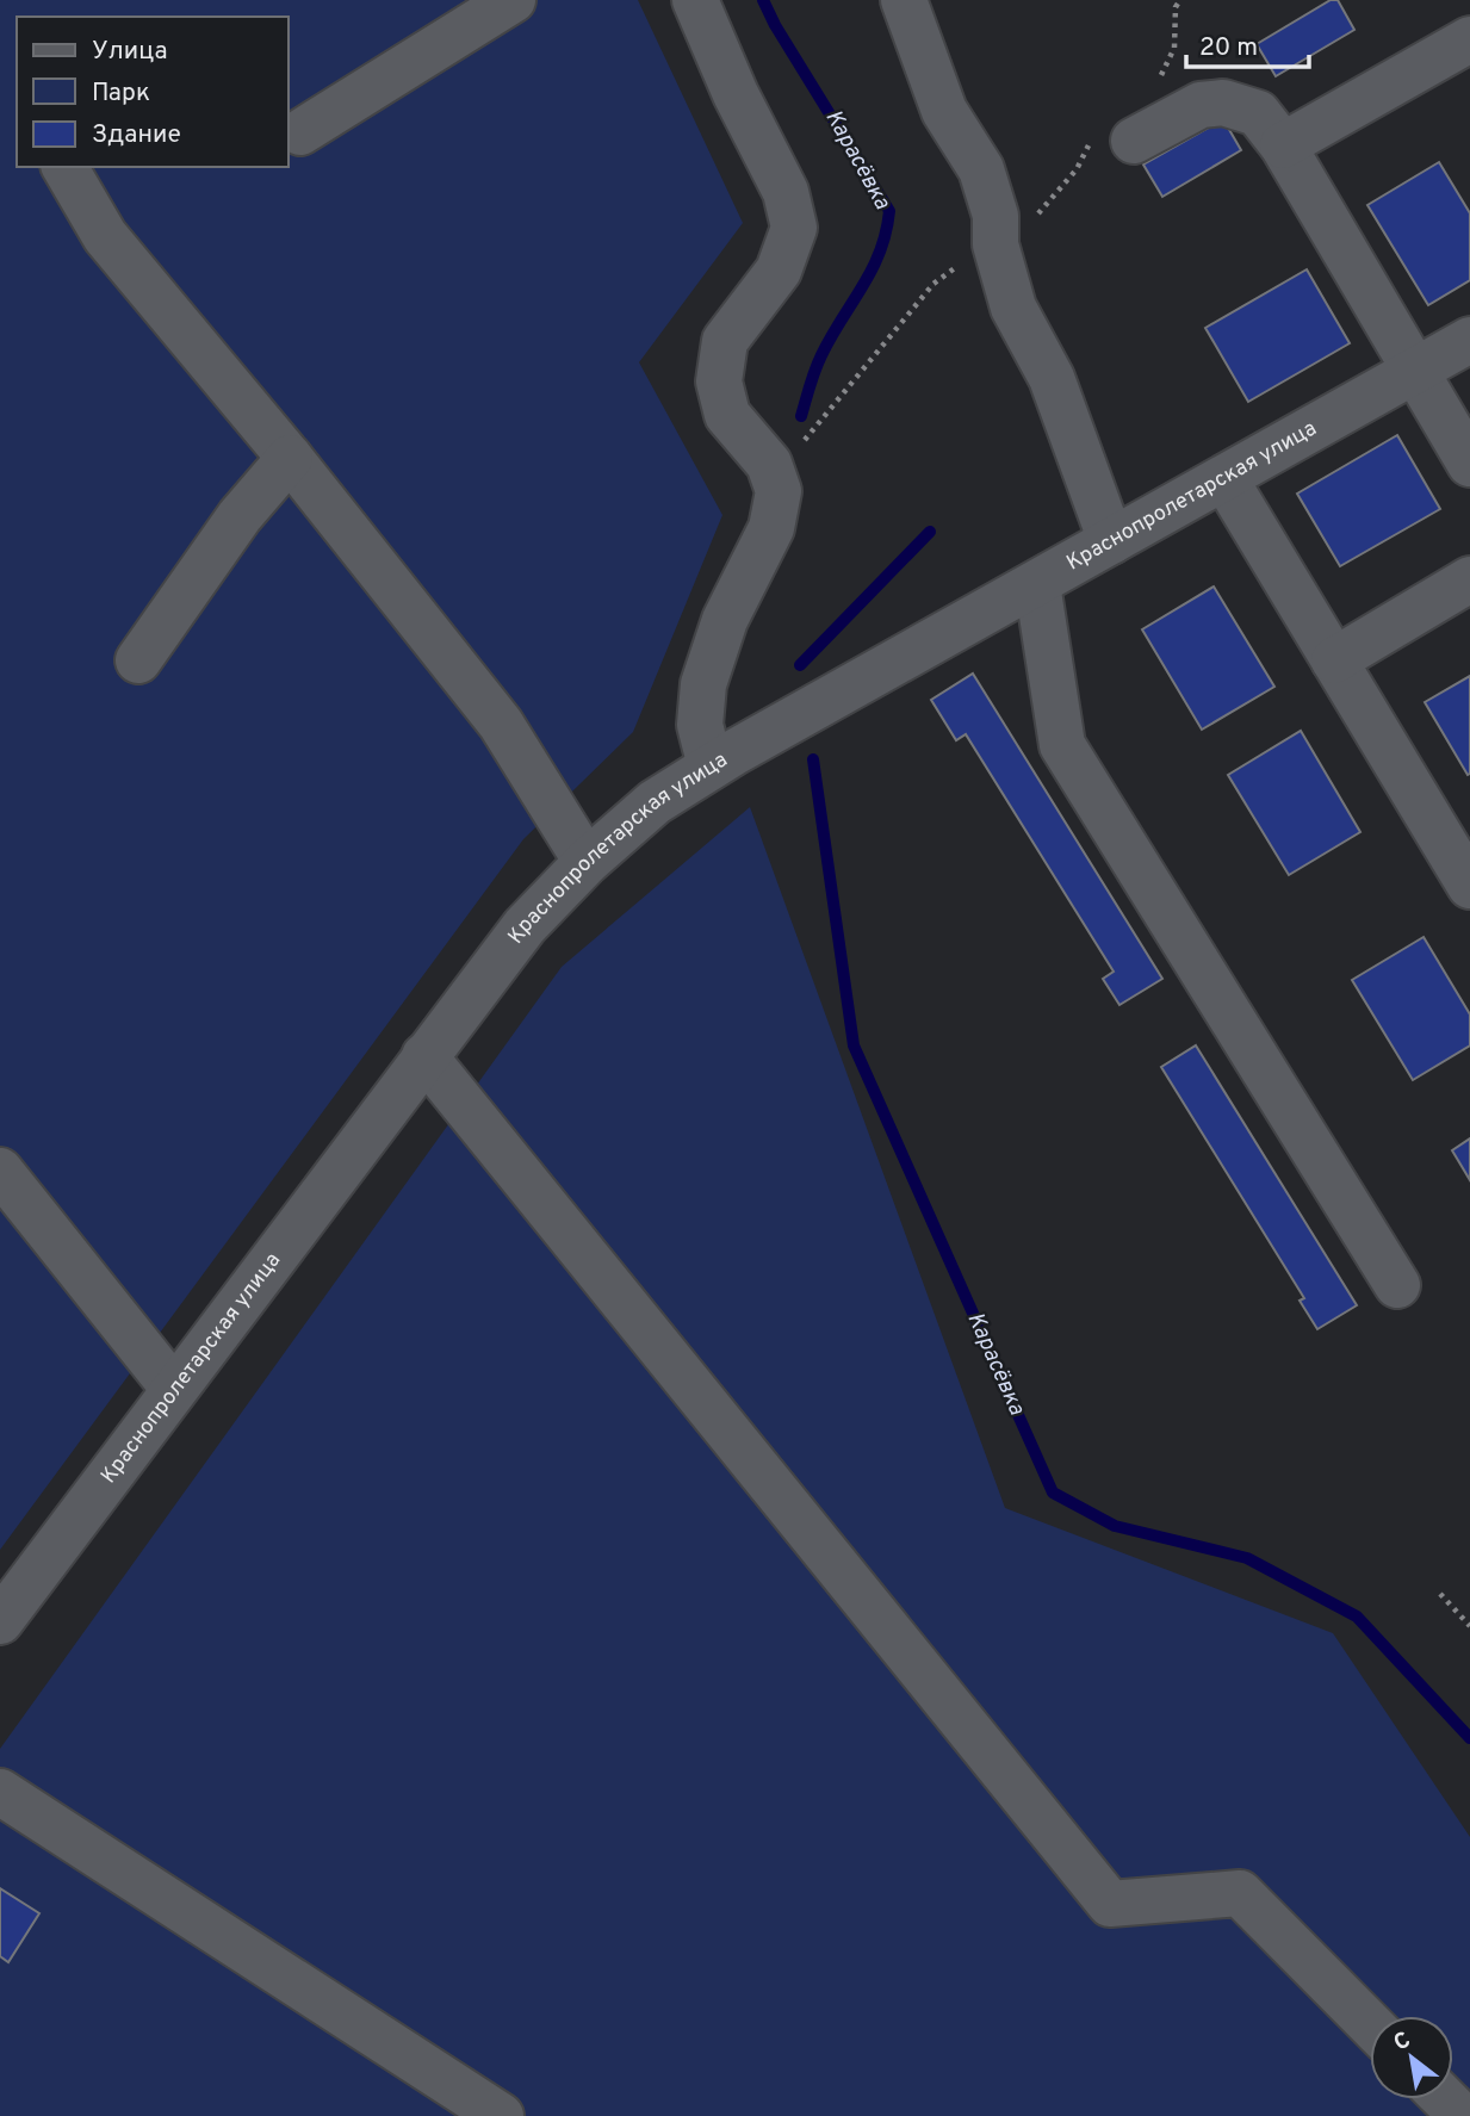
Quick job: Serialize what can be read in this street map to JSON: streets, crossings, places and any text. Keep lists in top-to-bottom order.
{
  "streets": {
    "street": ["Краснопролетарская улица"]
  },
  "water": ["Карасёвка"],
  "legend": ["Улица", "Парк", "Здание"],
  "scale_bar": "20 m",
  "north": "top left"
}
